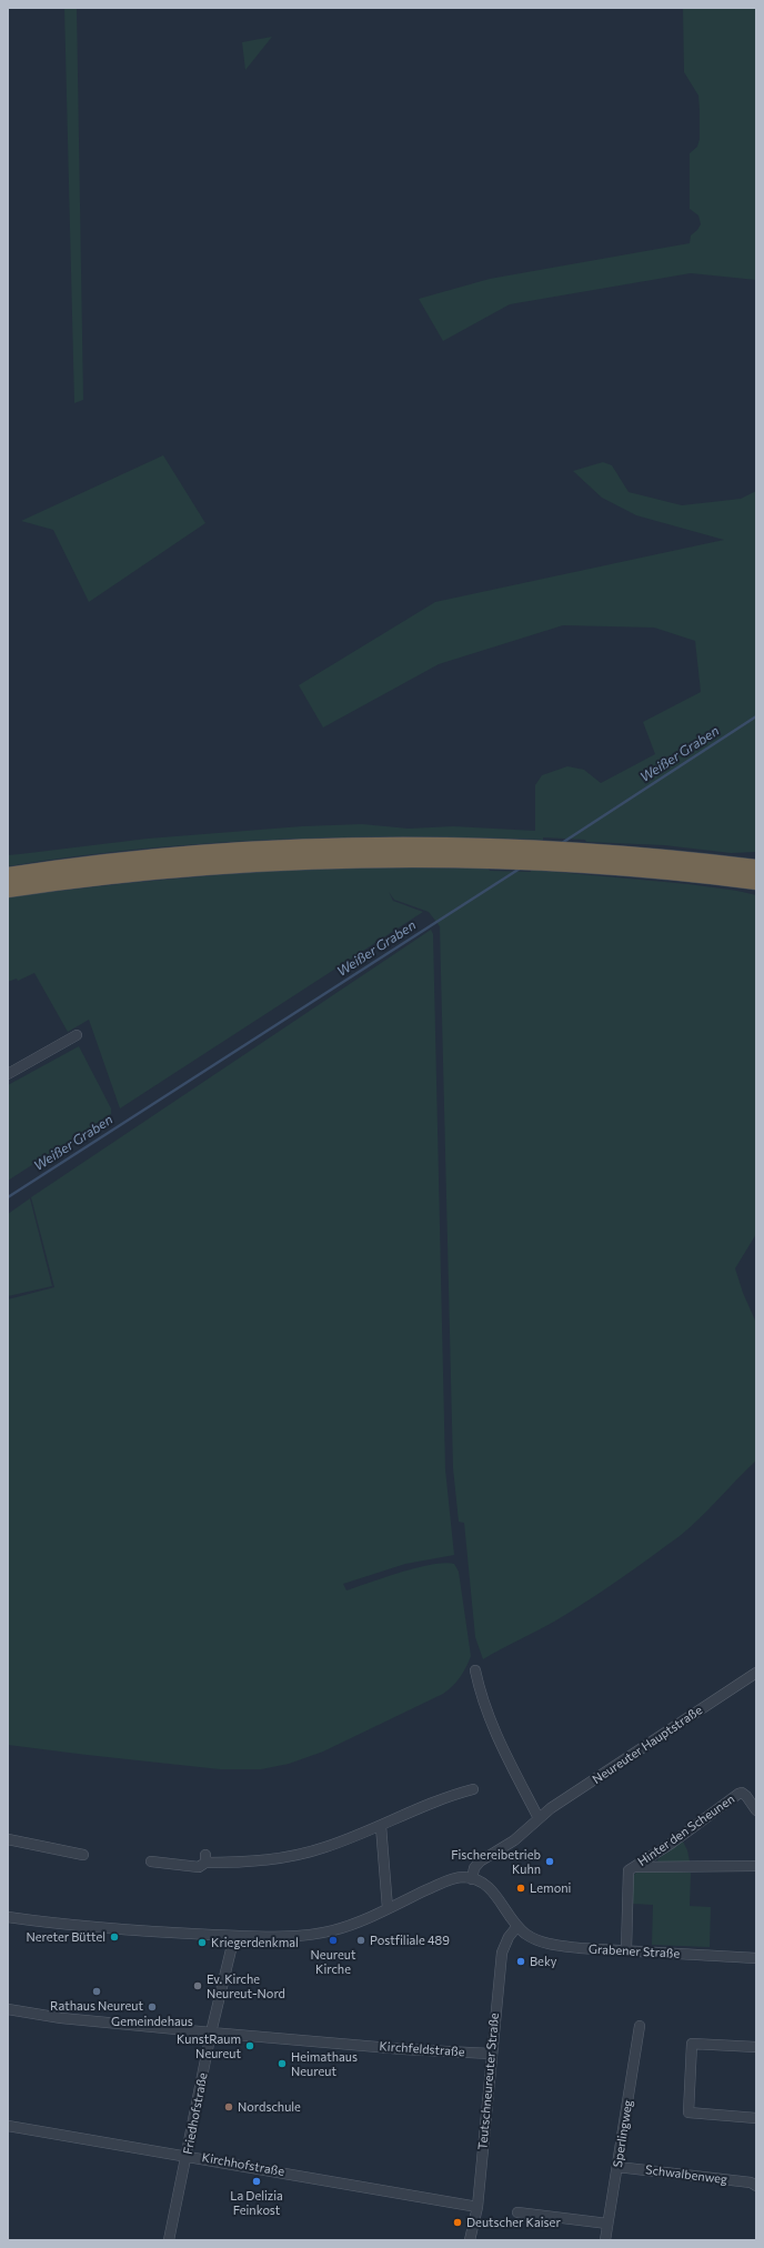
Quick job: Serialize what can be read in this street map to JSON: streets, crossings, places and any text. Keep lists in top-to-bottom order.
{
  "streets": {
    "street": [
      "Neureuter Hauptstraße",
      "Hinter den Scheunen",
      "Grabener Straße",
      "Kirchfeldstraße",
      "Teutschneureuter Straße",
      "Friedhofstraße",
      "Sperlingweg",
      "Kirchhofstraße",
      "Schwalbenweg"
    ]
  },
  "crossings": [
    ["Hinter den Scheunen", "Grabener Straße"],
    ["Grabener Straße", "Teutschneureuter Straße"],
    ["Kirchfeldstraße", "Teutschneureuter Straße"],
    ["Kirchfeldstraße", "Friedhofstraße"],
    ["Teutschneureuter Straße", "Kirchhofstraße"],
    ["Friedhofstraße", "Kirchhofstraße"],
    ["Sperlingweg", "Schwalbenweg"]
  ],
  "water": ["Weißer Graben"],
  "places": [
    "Fischereibetrieb Kuhn",
    "Lemoni",
    "Nereter Büttel",
    "Neureut Kirche",
    "Postfiliale 489",
    "Kriegerdenkmal",
    "Beky",
    "Ev. Kirche Neureut-Nord",
    "Rathaus Neureut",
    "Gemeindehaus",
    "KunstRaum Neureut",
    "Heimathaus Neureut",
    "Nordschule",
    "La Delizia Feinkost",
    "Deutscher Kaiser"
  ]
}
